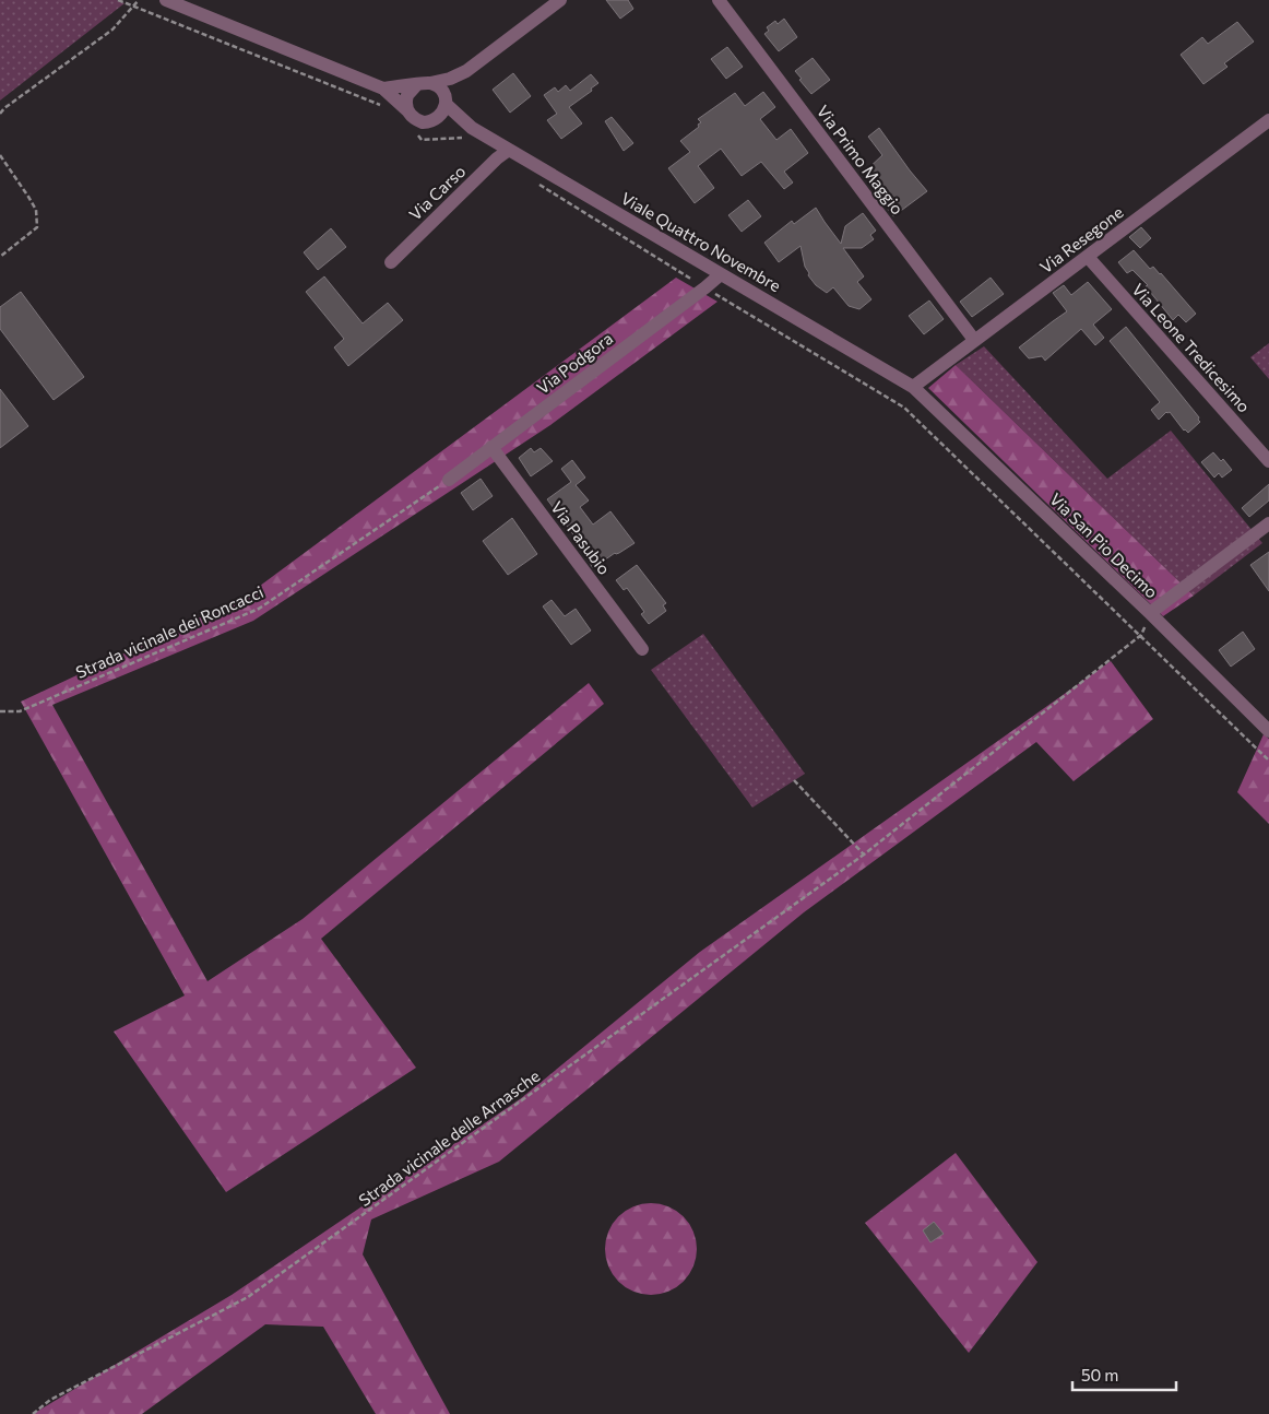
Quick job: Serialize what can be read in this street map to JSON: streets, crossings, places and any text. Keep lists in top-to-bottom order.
{
  "streets": {
    "street": [
      "Via Primo Maggio",
      "Via Carso",
      "Via Resegone",
      "Viale Quattro Novembre",
      "Via Leone Tredicesimo",
      "Via Podgora",
      "Via Pasubio",
      "Via San Pio Decimo"
    ],
    "path": ["Strada vicinale dei Roncacci", "Strada vicinale delle Arnasche"]
  },
  "crossings": [
    ["Via Primo Maggio", "Via Resegone"],
    ["Via Carso", "Viale Quattro Novembre"],
    ["Via Resegone", "Viale Quattro Novembre"],
    ["Via Resegone", "Via Leone Tredicesimo"],
    ["Via Resegone", "Via San Pio Decimo"],
    ["Viale Quattro Novembre", "Via Podgora"],
    ["Viale Quattro Novembre", "Via San Pio Decimo"],
    ["Via Podgora", "Via Pasubio"],
    ["Via Podgora", "Strada vicinale dei Roncacci"]
  ],
  "scale_bar": "50 m"
}
